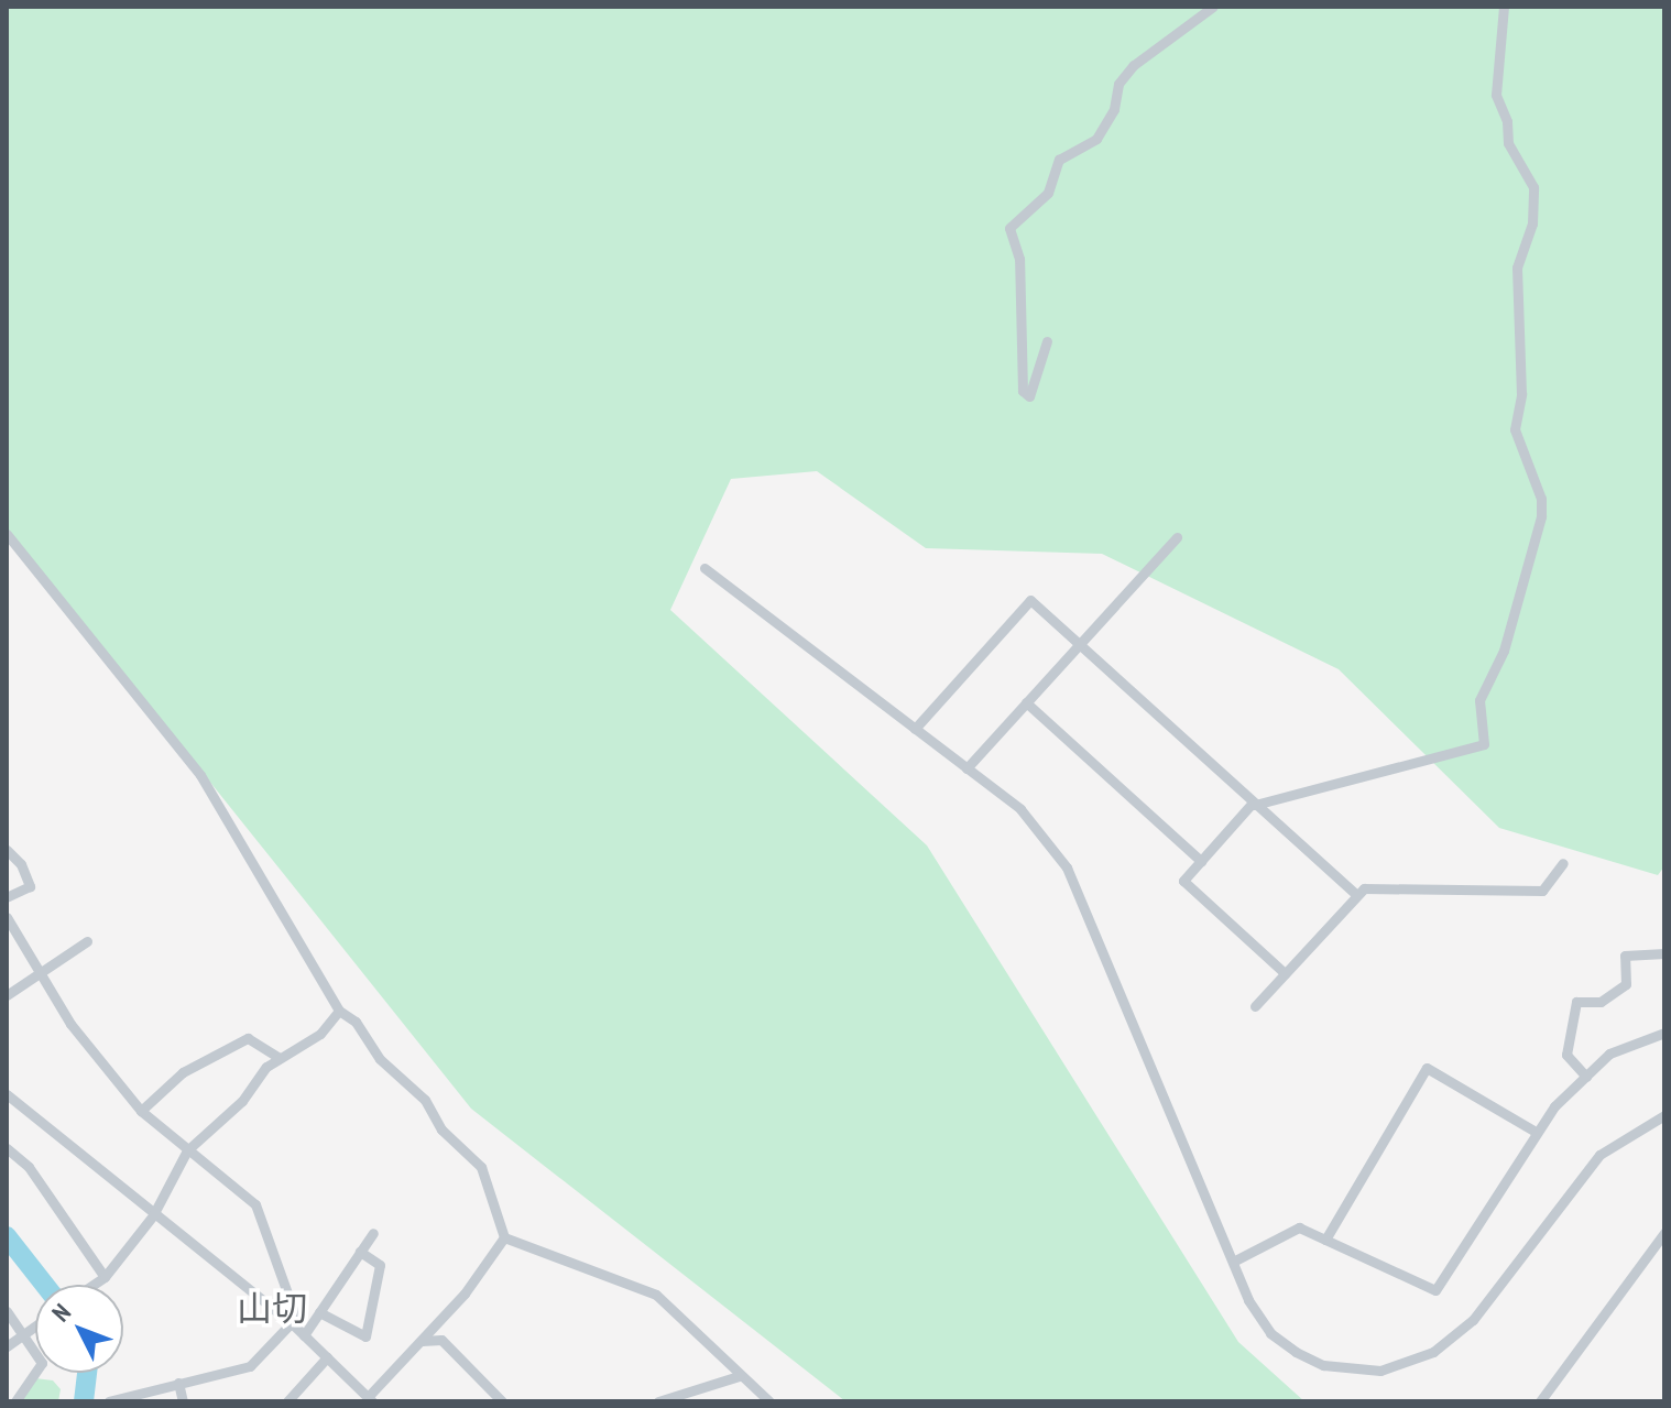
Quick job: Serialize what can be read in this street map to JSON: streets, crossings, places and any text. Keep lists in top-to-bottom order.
{
  "districts": ["山切"],
  "north": "top left"
}
